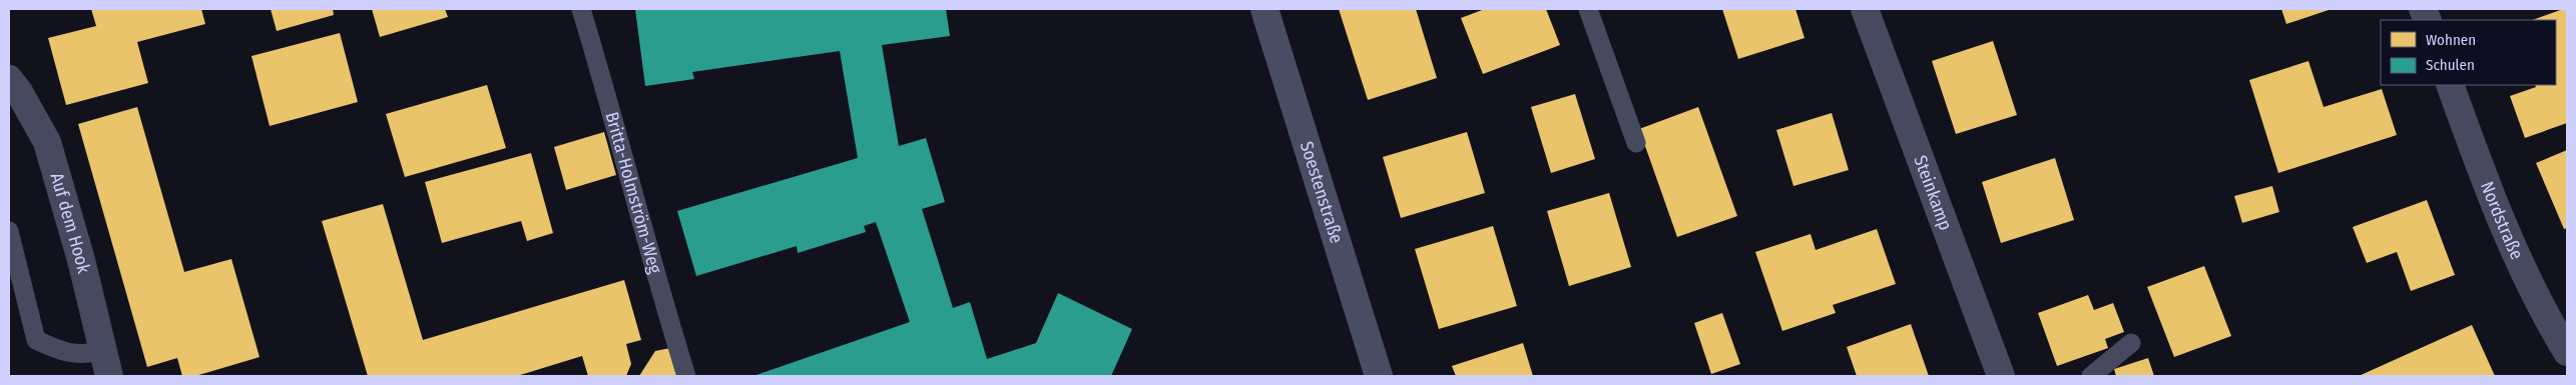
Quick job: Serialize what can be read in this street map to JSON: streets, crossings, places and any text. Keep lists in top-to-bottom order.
{
  "streets": {
    "street": [
      "Soestenstraße",
      "Steinkamp",
      "Nordstraße",
      "Auf dem Hook"
    ],
    "lane": ["Britta-Holmström-Weg"]
  },
  "legend": ["Wohnen", "Schulen"]
}
